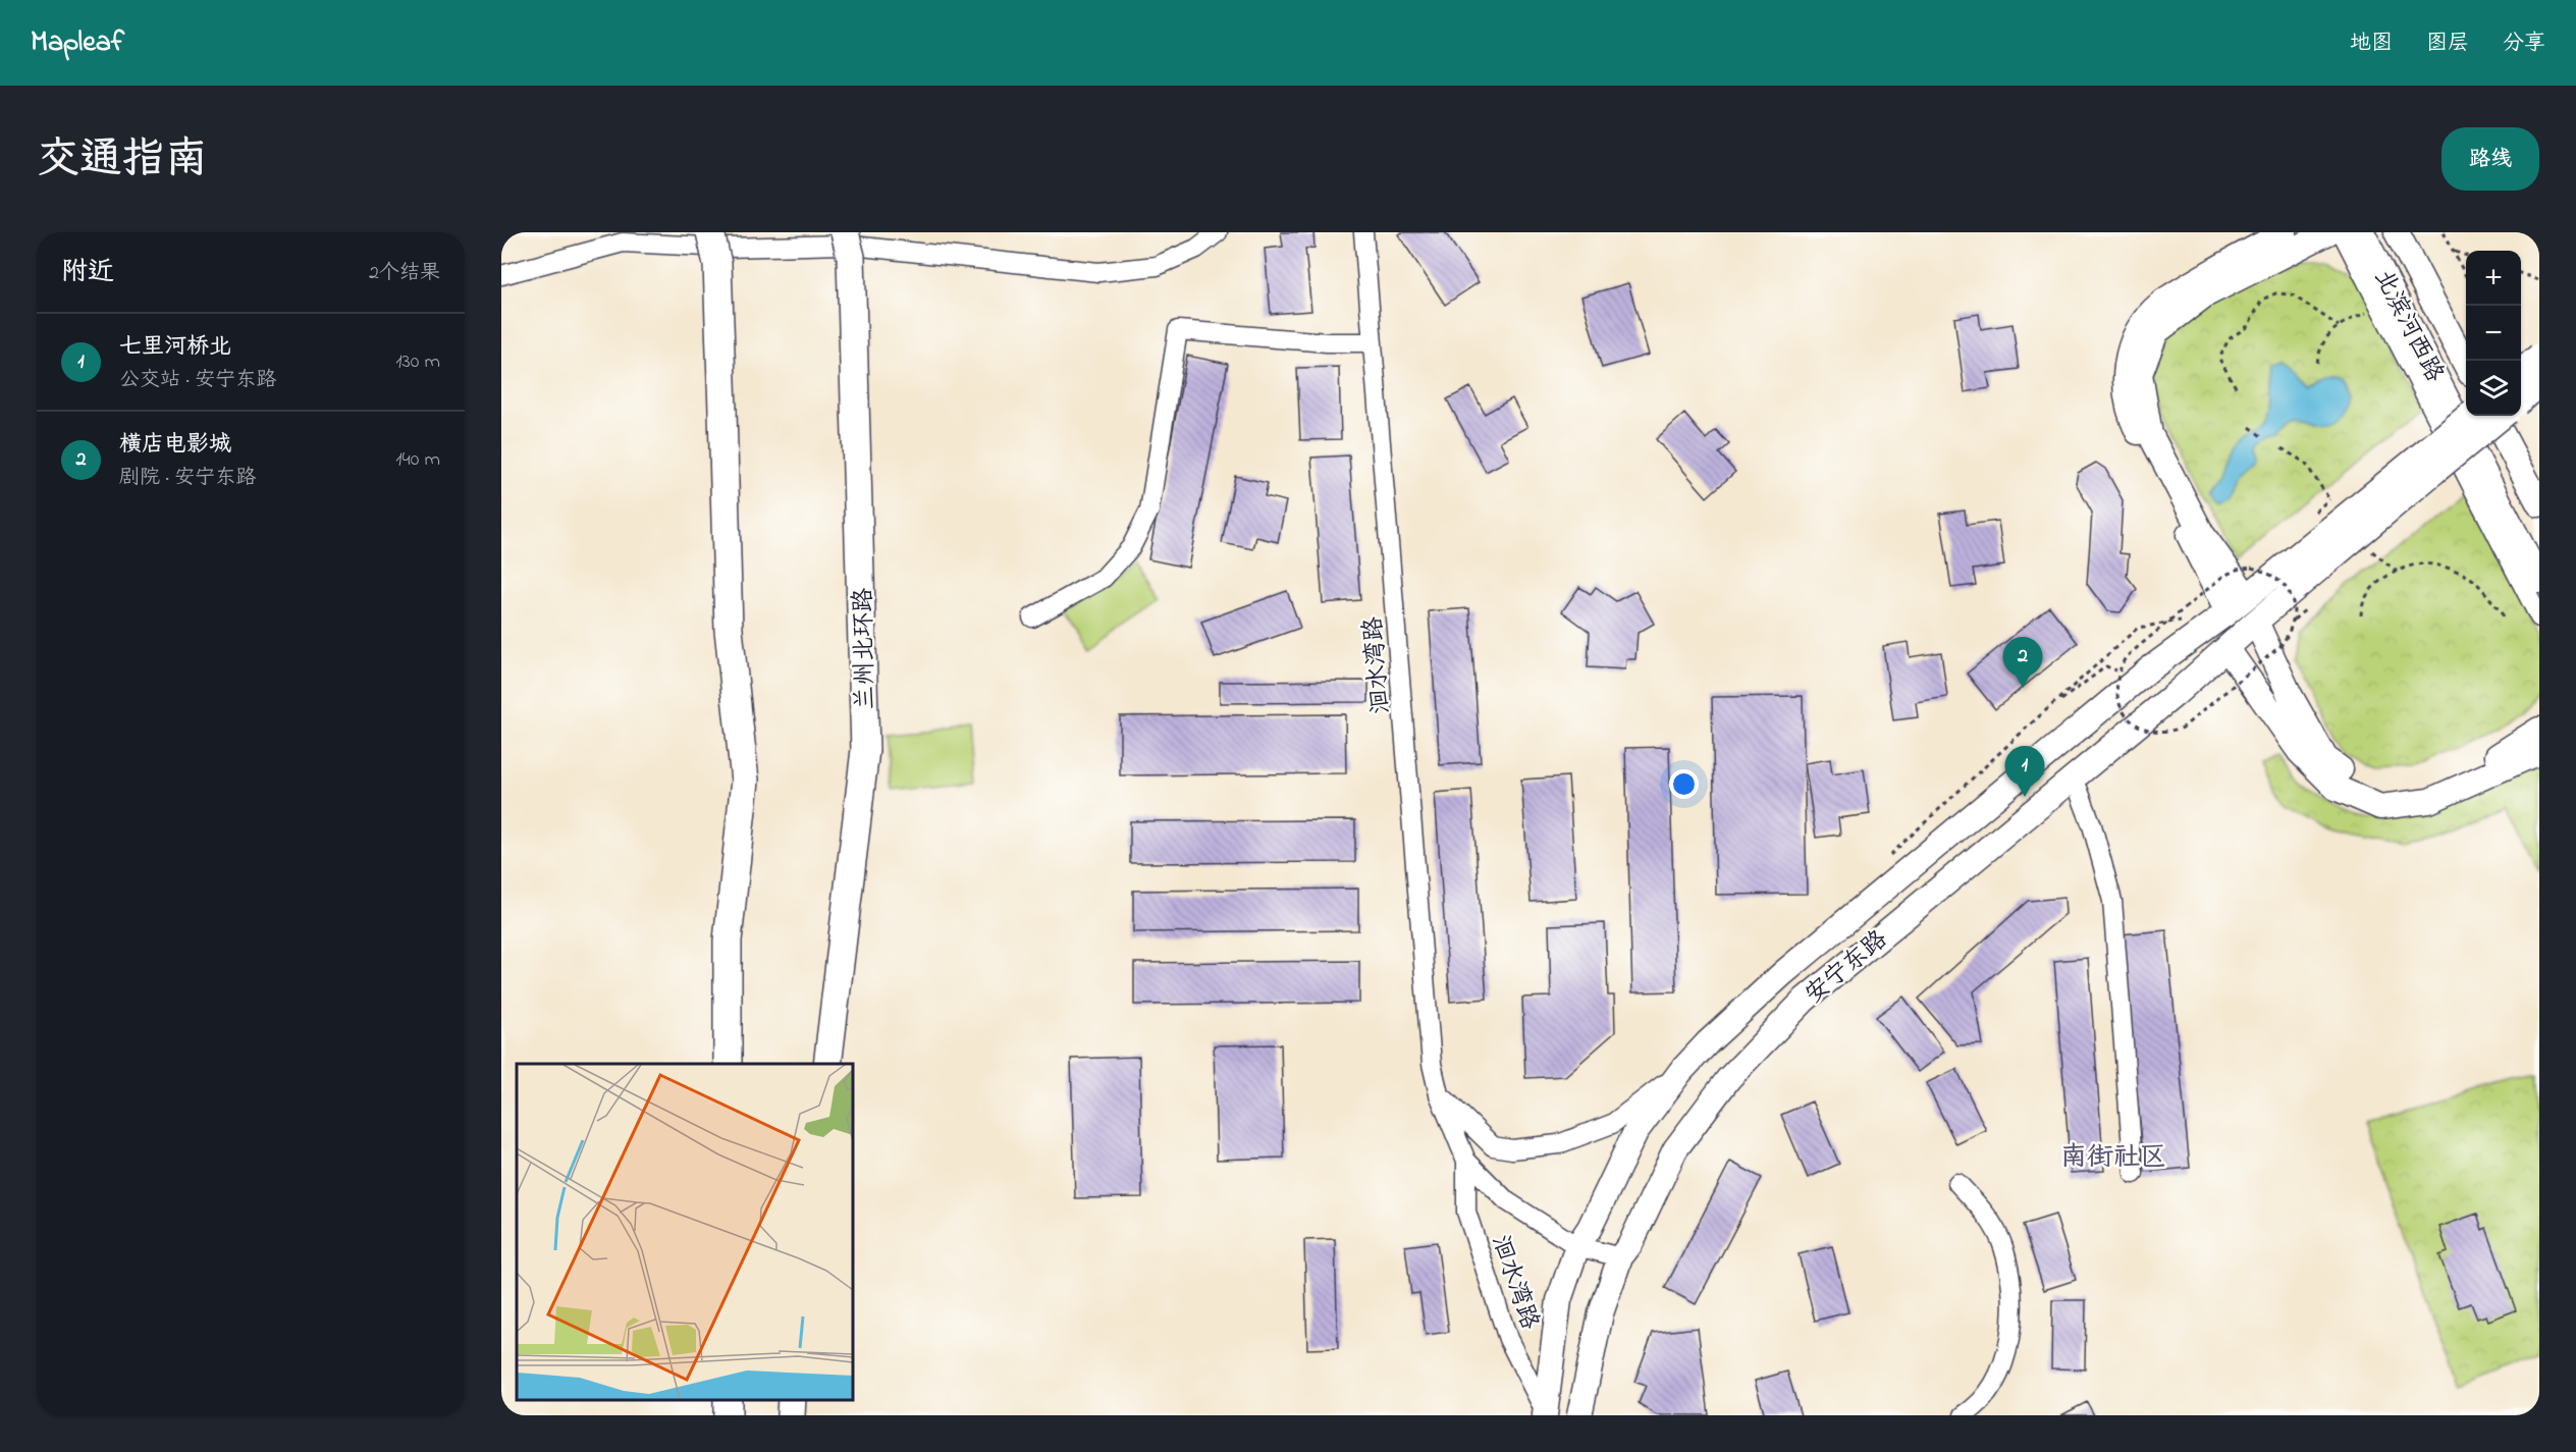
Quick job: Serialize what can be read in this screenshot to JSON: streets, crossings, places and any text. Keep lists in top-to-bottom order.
{
  "streets": {
    "highway": ["兰州北环路"],
    "main road": ["北滨河西路", "安宁东路"],
    "street": ["洄水湾路"]
  },
  "crossings": [
    ["洄水湾路", "安宁东路"]
  ],
  "districts": ["南街社区"],
  "page": {
    "header": "Mapleaf",
    "nav": ["地图", "图层", "分享"],
    "title": "交通指南",
    "buttons": "路线",
    "heading": ["附近", "2个结果"],
    "map_buttons": ["+", "−"],
    "list": [
      {
        "mark": "1",
        "name": "七里河桥北",
        "note": "公交站 · 安宁东路",
        "value": "130 m"
      },
      {
        "mark": "2",
        "name": "横店电影城",
        "note": "剧院 · 安宁东路",
        "value": "140 m"
      }
    ],
    "pins": ["2", "1"]
  }
}
